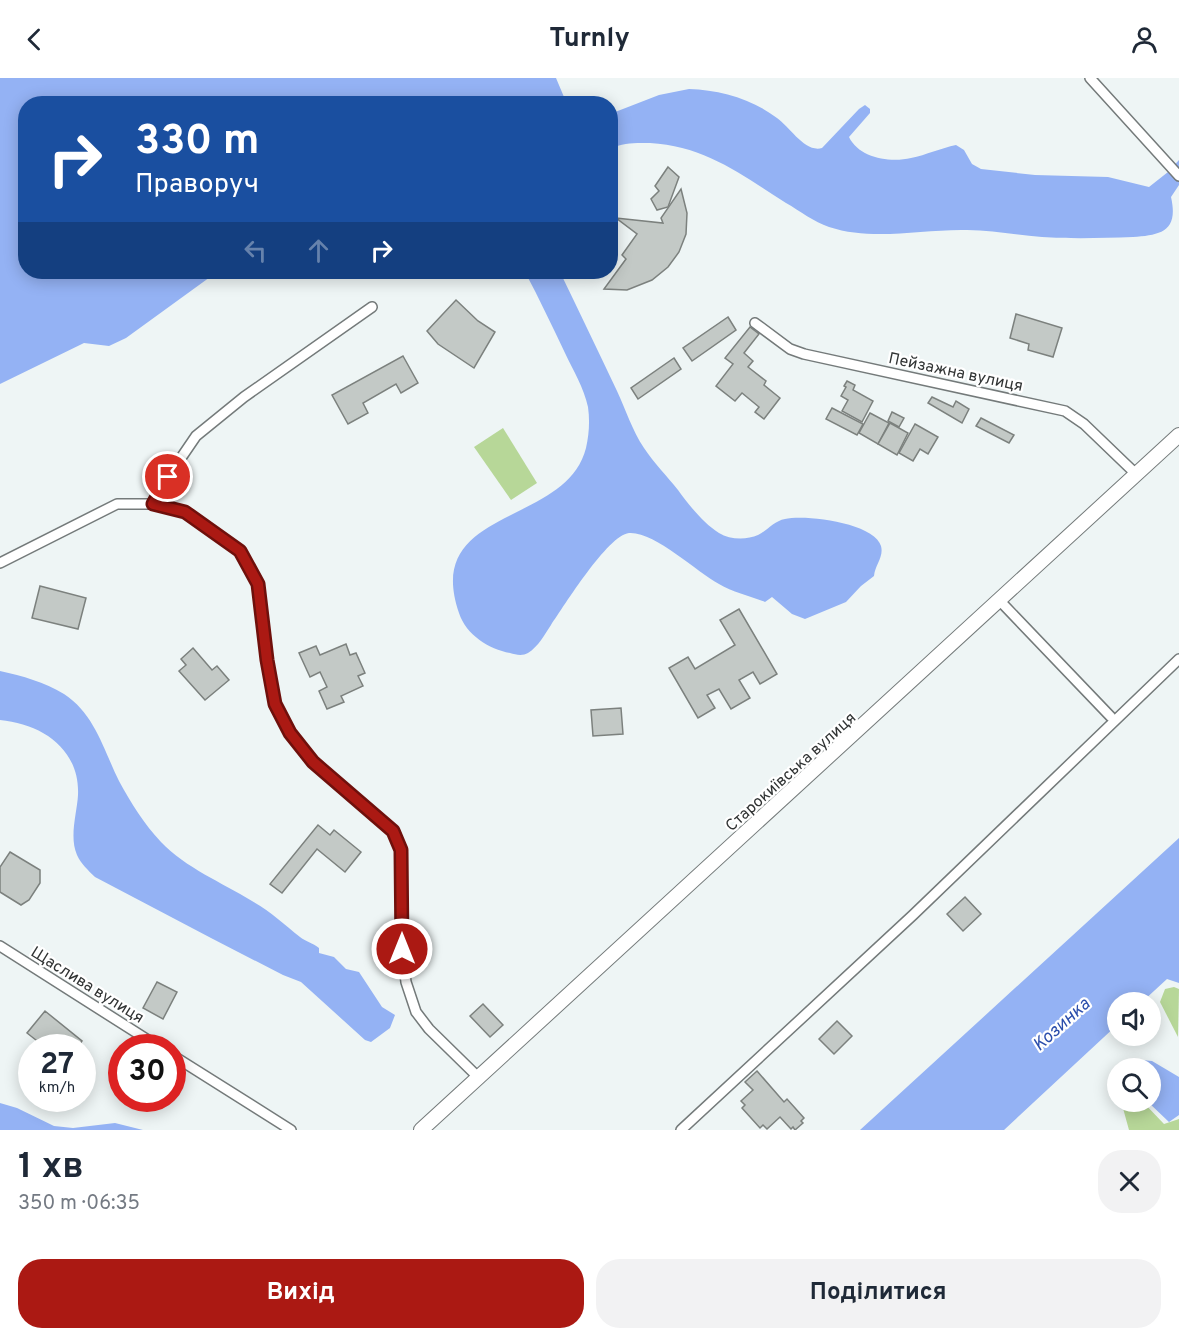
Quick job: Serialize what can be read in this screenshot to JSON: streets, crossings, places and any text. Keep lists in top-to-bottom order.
{
  "streets": {
    "street": ["Пейзажна вулиця", "Старокиївська вулиця", "Щаслива вулиця"]
  },
  "crossings": [
    ["Пейзажна вулиця", "Старокиївська вулиця"]
  ],
  "water": ["Козинка"],
  "page": {
    "header": "Turnly",
    "turn": ["330 m", "Праворуч"],
    "speed": "27 km/h",
    "limit": "30",
    "heading": ["1 хв", "350 m · 06:35"],
    "buttons": ["Вихід", "Поділитися"]
  }
}
